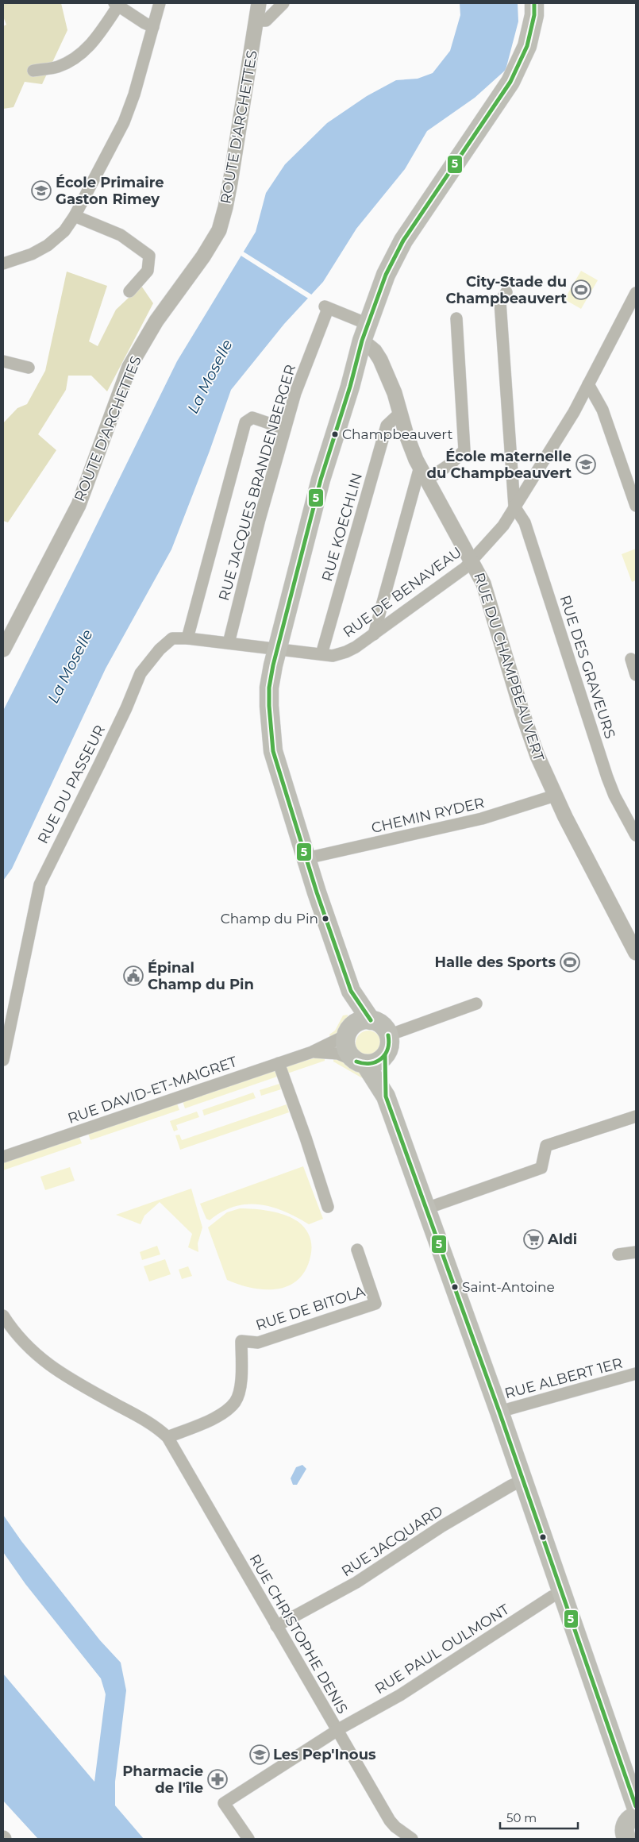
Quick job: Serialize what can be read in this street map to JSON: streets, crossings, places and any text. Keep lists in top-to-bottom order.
{
  "streets": {
    "street": [
      "ROUTE D'ARCHETTES",
      "RUE JACQUES BRANDENBERGER",
      "RUE KOECHLIN",
      "RUE DE BENAVEAU",
      "RUE DU CHAMPBEAUVERT",
      "RUE DES GRAVEURS",
      "RUE DU PASSEUR",
      "CHEMIN RYDER",
      "RUE DAVID-ET-MAIGRET",
      "RUE DE BITOLA",
      "RUE ALBERT 1ER",
      "RUE JACQUARD",
      "RUE CHRISTOPHE DENIS",
      "RUE PAUL OULMONT"
    ]
  },
  "crossings": [
    ["RUE JACQUES BRANDENBERGER", "RUE DU CHAMPBEAUVERT"],
    ["RUE JACQUES BRANDENBERGER", "RUE DU PASSEUR"],
    ["RUE KOECHLIN", "RUE DE BENAVEAU"],
    ["RUE KOECHLIN", "RUE DU CHAMPBEAUVERT"],
    ["RUE DE BENAVEAU", "RUE DU CHAMPBEAUVERT"],
    ["RUE DE BENAVEAU", "RUE DES GRAVEURS"],
    ["RUE DE BENAVEAU", "RUE DU PASSEUR"],
    ["RUE DU CHAMPBEAUVERT", "CHEMIN RYDER"],
    ["RUE DE BITOLA", "RUE CHRISTOPHE DENIS"],
    ["RUE JACQUARD", "RUE CHRISTOPHE DENIS"],
    ["RUE CHRISTOPHE DENIS", "RUE PAUL OULMONT"]
  ],
  "water": ["La Moselle"],
  "places": {
    "school or university": ["École Primaire Gaston Rimey", "École maternelle du Champbeauvert", "Les Pep'Inous"],
    "sports": ["City-Stade du Champbeauvert", "Halle des Sports"],
    "other": ["Champbeauvert", "Champ du Pin", "Saint-Antoine"],
    "public building": ["Épinal Champ du Pin"],
    "supermarket": ["Aldi"],
    "pharmacy": ["Pharmacie de l'île"]
  },
  "lines": ["transit line 5"],
  "scale_bar": "50 m"
}
